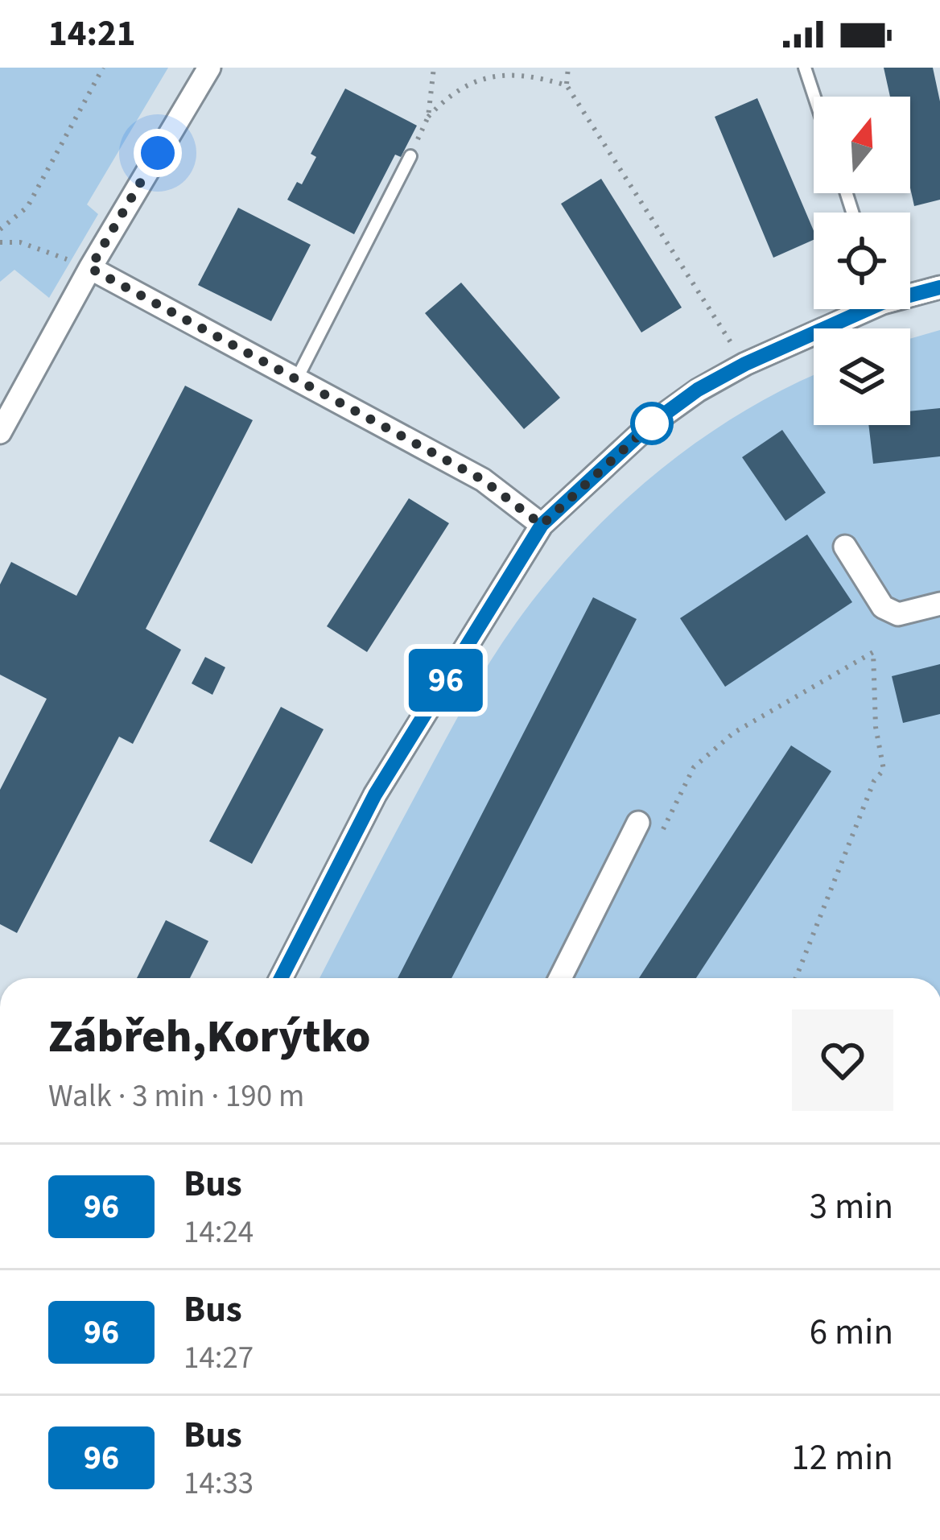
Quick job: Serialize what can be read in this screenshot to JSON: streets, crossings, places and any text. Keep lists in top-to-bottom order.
{
  "lines": ["bus line 96"],
  "north": "top",
  "page": {
    "status": "14:21",
    "on_map": "96",
    "heading": ["Zábřeh,Korýtko", "Walk · 3 min · 190 m"],
    "list": [
      {
        "mark": "96",
        "name": "Bus",
        "note": "14:24",
        "value": "3 min"
      },
      {
        "mark": "96",
        "name": "Bus",
        "note": "14:27",
        "value": "6 min"
      },
      {
        "mark": "96",
        "name": "Bus",
        "note": "14:33",
        "value": "12 min"
      }
    ]
  }
}
